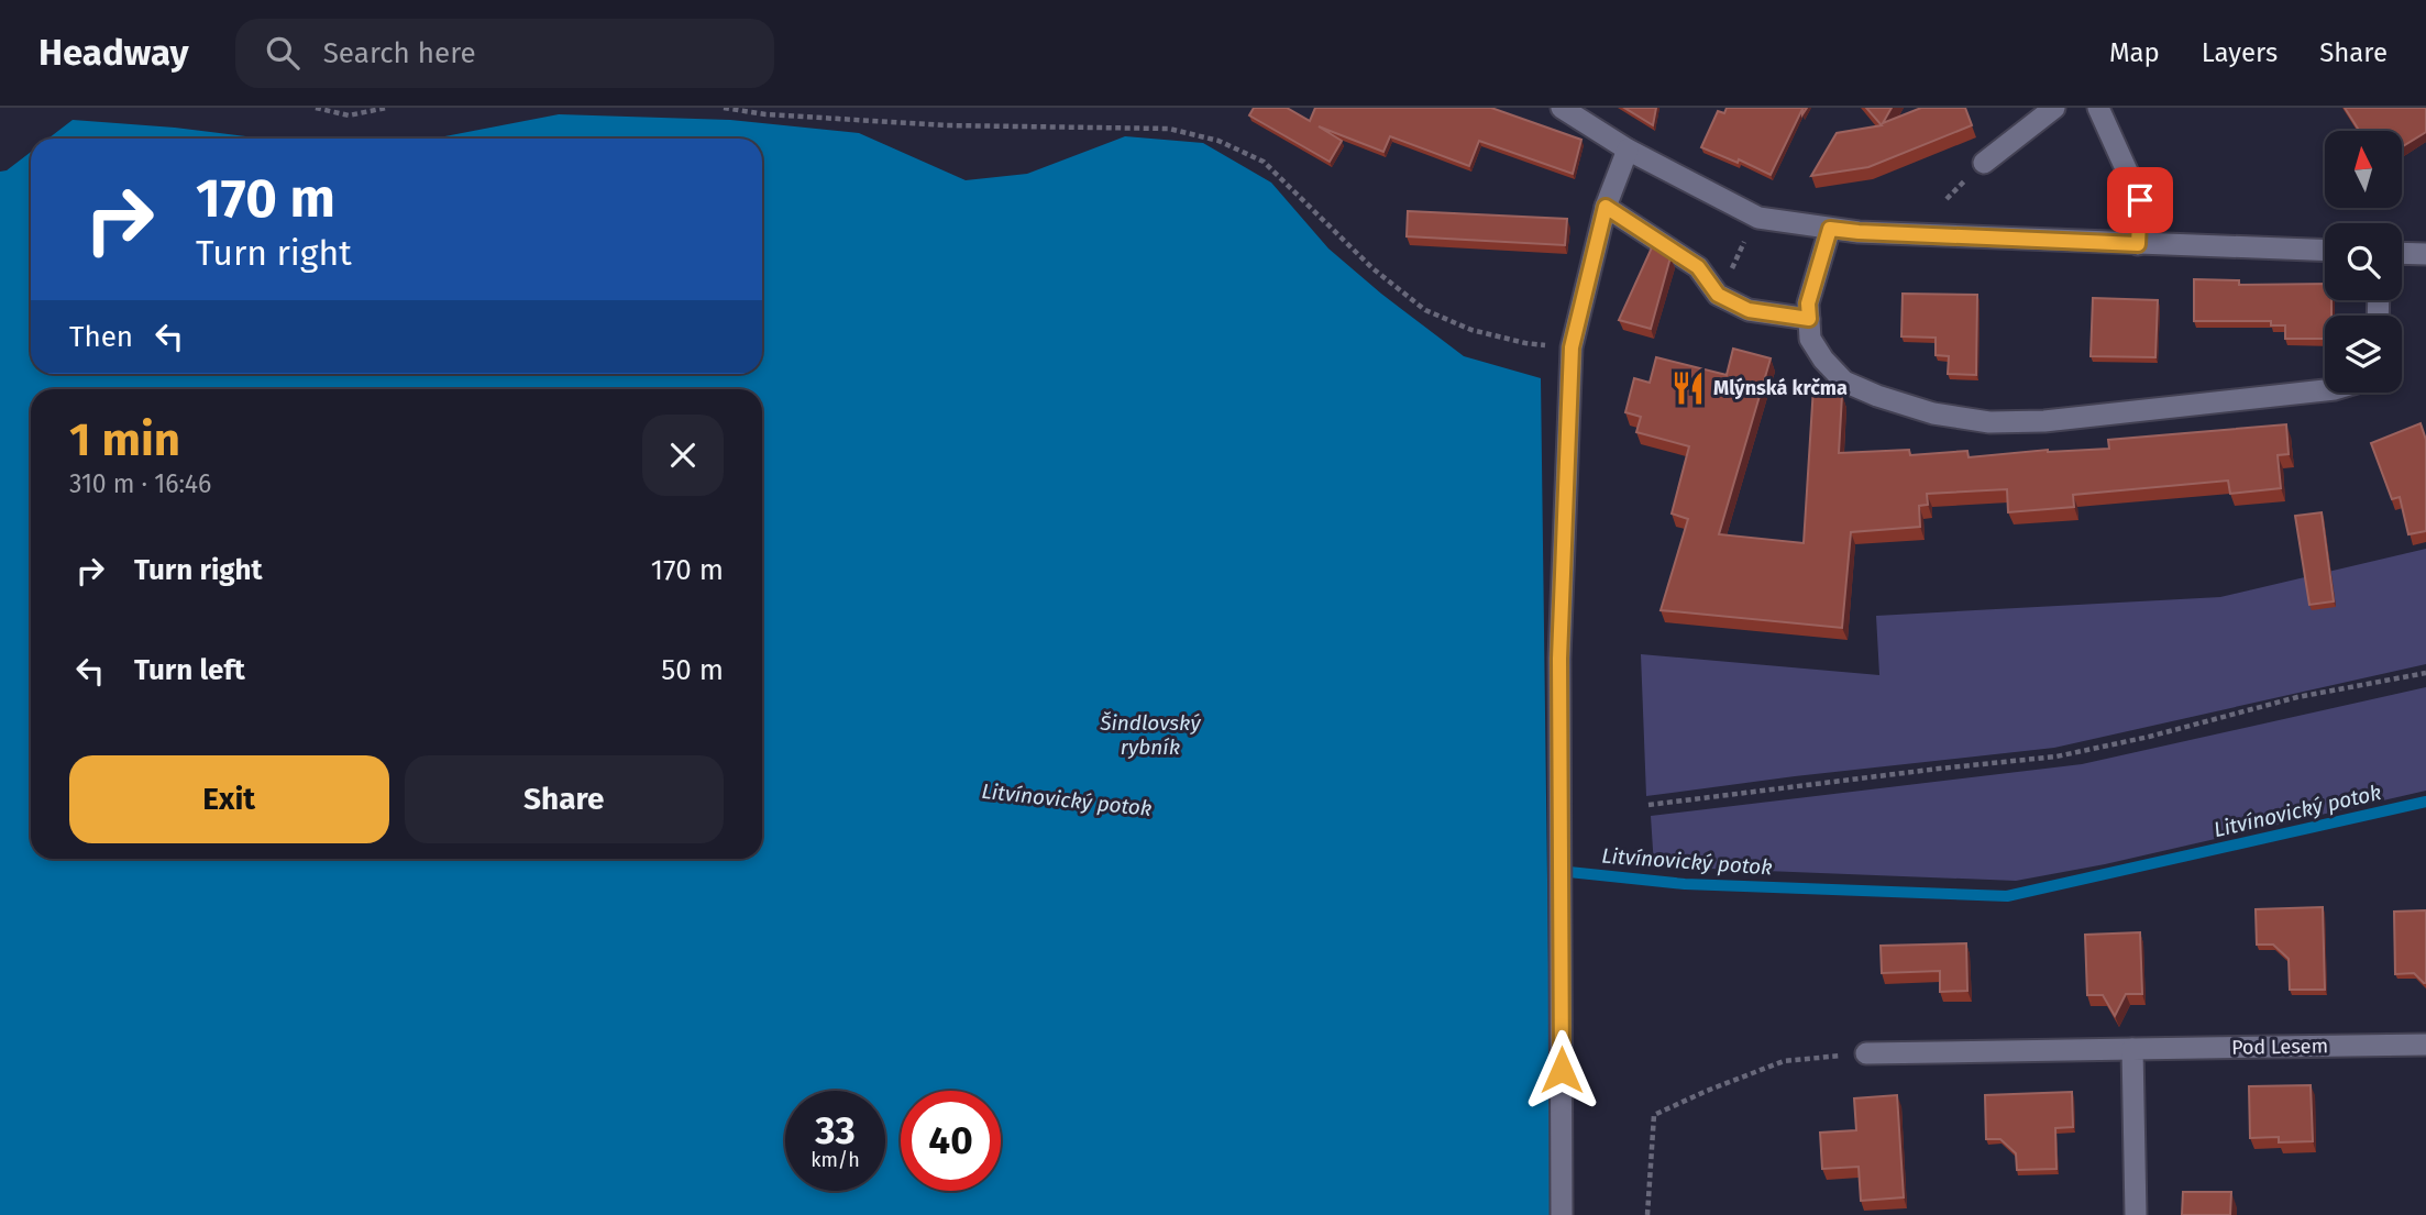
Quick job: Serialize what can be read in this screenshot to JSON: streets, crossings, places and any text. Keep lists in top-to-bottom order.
{
  "streets": {
    "street": ["Pod Lesem"]
  },
  "water": ["Šindlovský rybník", "Litvínovický potok"],
  "places": {
    "restaurant": ["Mlýnská krčma"]
  },
  "north": "top",
  "page": {
    "header": "Headway",
    "search": "Search here",
    "nav": ["Map", "Layers", "Share"],
    "turn": ["170 m", "Turn right"],
    "then": "Then",
    "heading": ["1 min", "310 m · 16:46"],
    "list": [
      {
        "name": "Turn right",
        "value": "170 m"
      },
      {
        "name": "Turn left",
        "value": "50 m"
      }
    ],
    "buttons": ["Exit", "Share"],
    "speed": "33 km/h",
    "limit": "40"
  }
}
